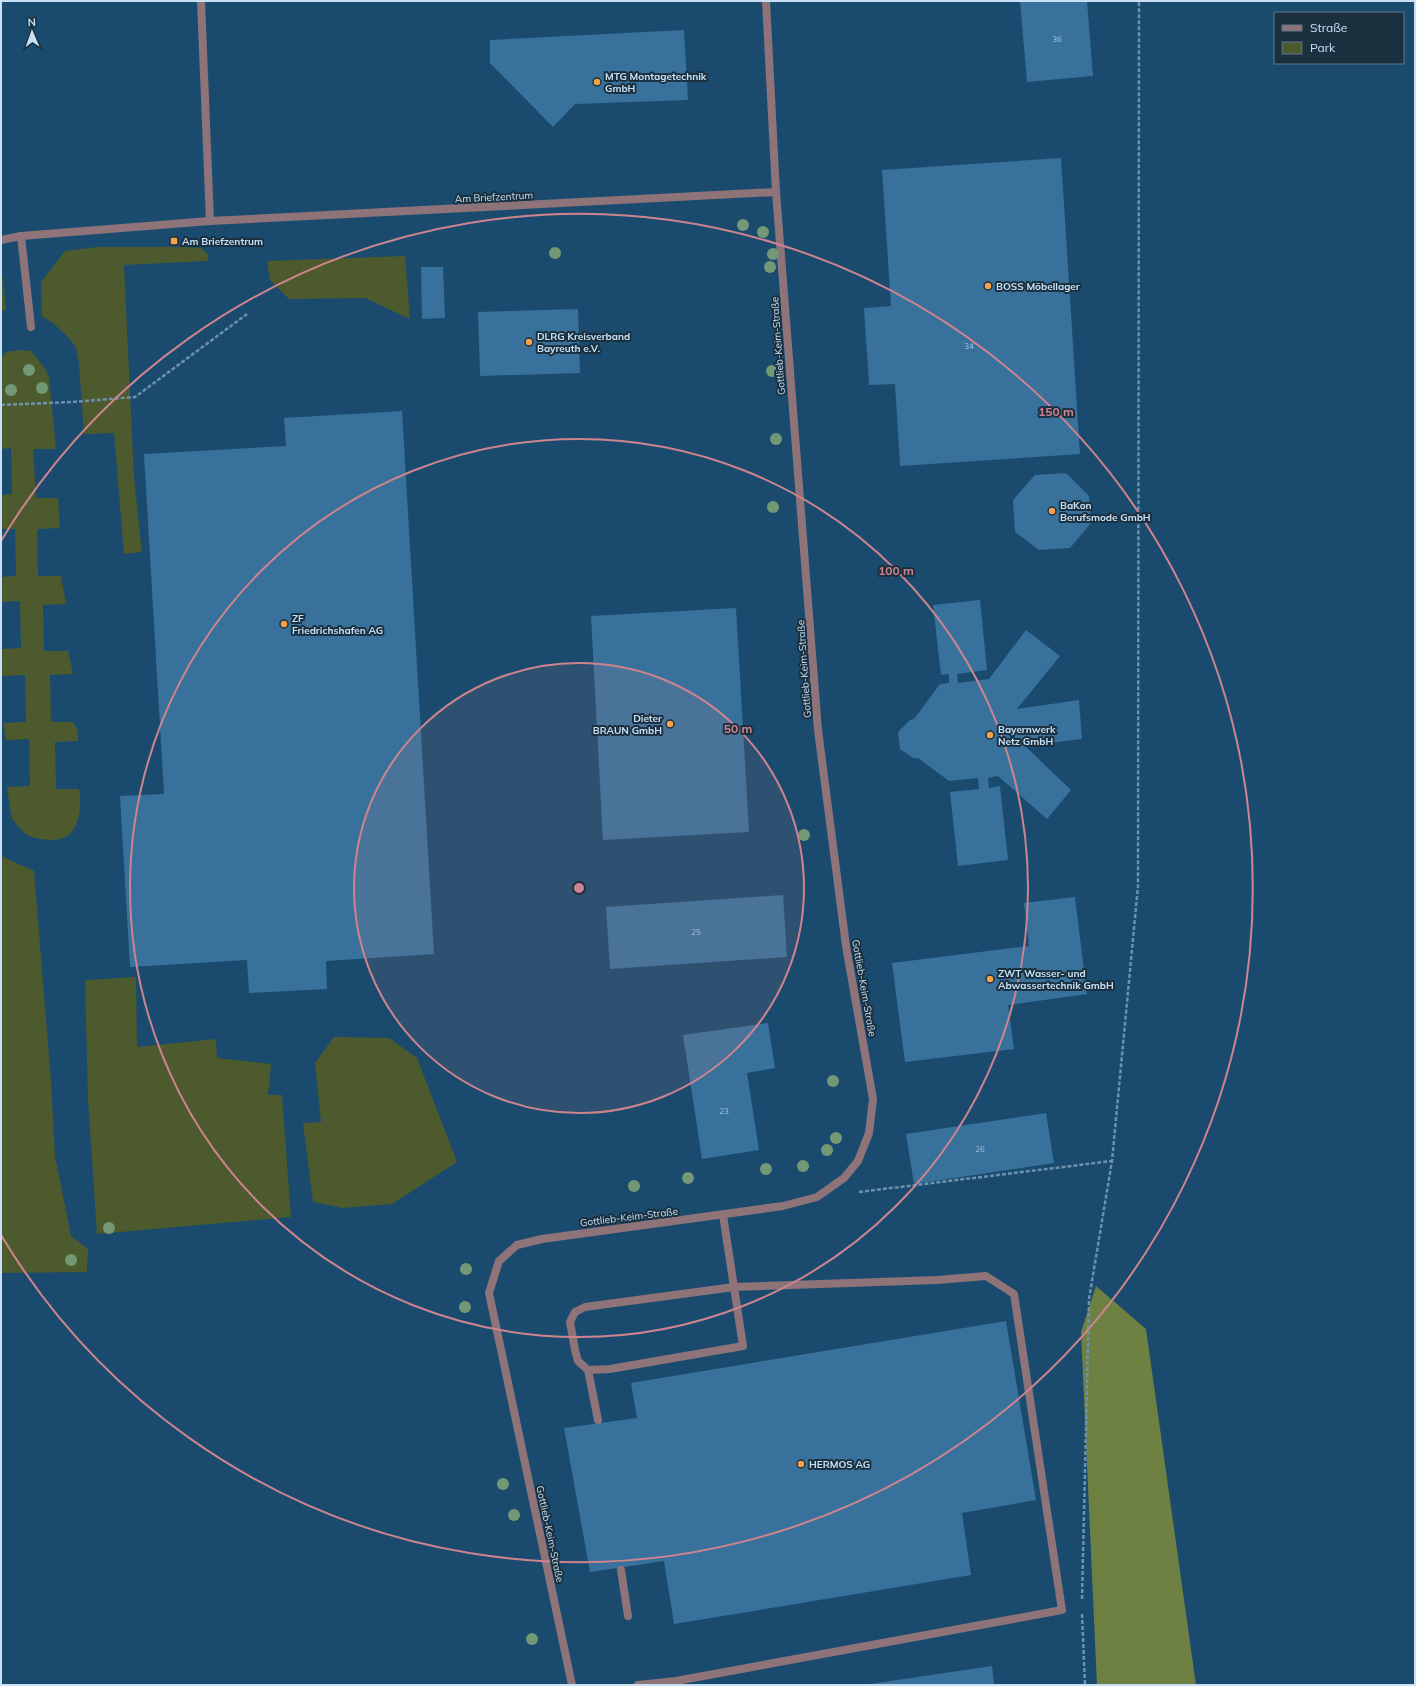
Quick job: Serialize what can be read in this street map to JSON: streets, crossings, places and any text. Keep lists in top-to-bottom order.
{
  "streets": {
    "street": ["Am Briefzentrum", "Gottlieb-Keim-Straße"]
  },
  "crossings": [
    ["Am Briefzentrum", "Gottlieb-Keim-Straße"]
  ],
  "places": {
    "other": [
      "MTG Montagetechnik GmbH",
      "BOSS Möbellager",
      "DLRG Kreisverband Bayreuth e.V.",
      "BaKon Berufsmode GmbH",
      "ZF Friedrichshafen AG",
      "Dieter BRAUN GmbH",
      "Bayernwerk Netz GmbH",
      "ZWT Wasser- und Abwassertechnik GmbH",
      "HERMOS AG"
    ],
    "transit": ["Am Briefzentrum"]
  },
  "house_numbers": [
    "36",
    "34",
    "25",
    "23",
    "26"
  ],
  "legend": ["Straße", "Park"],
  "north": "top",
  "rings": ["150 m", "100 m", "50 m"]
}
